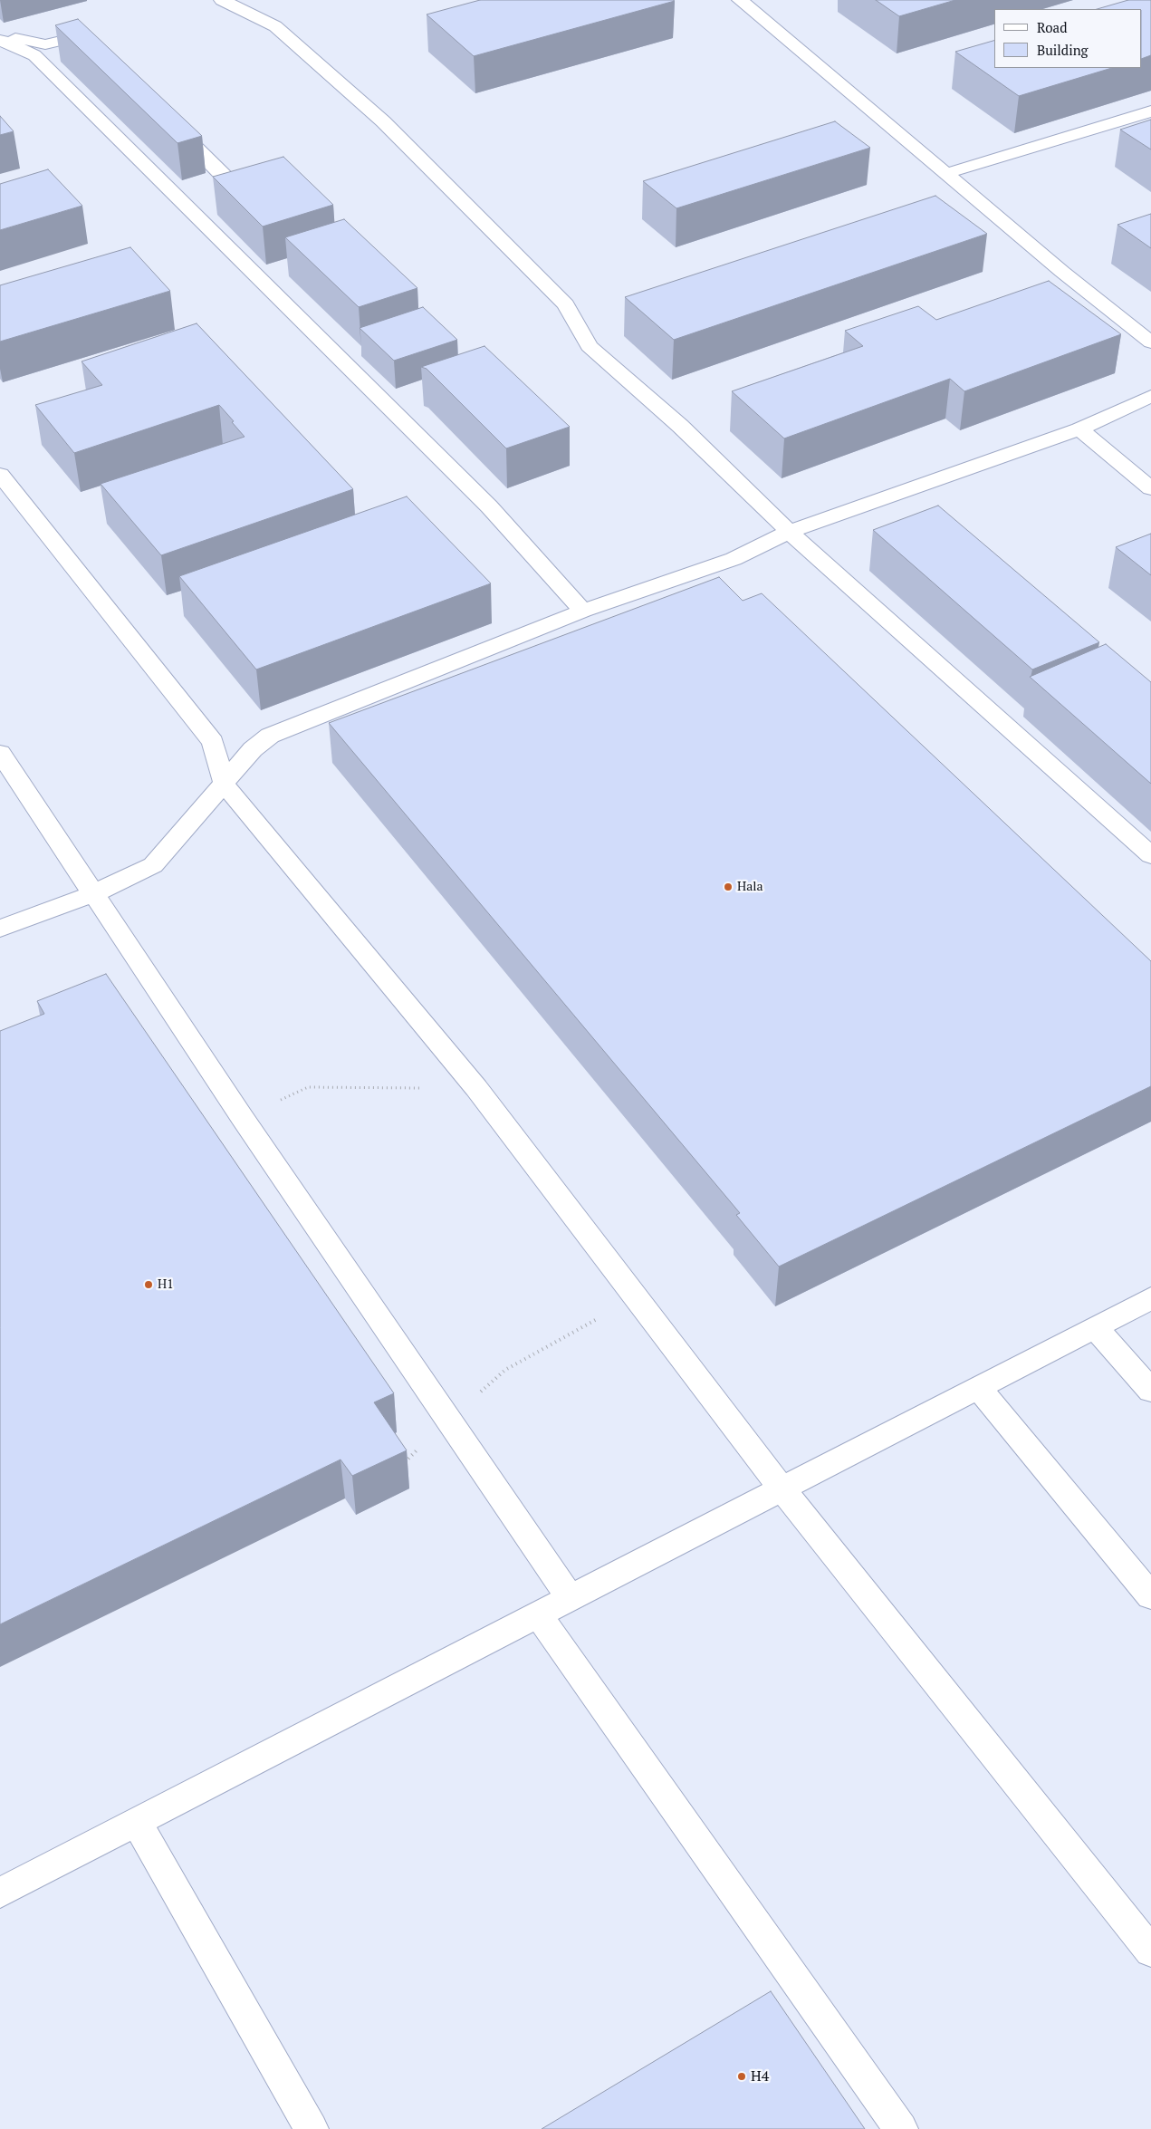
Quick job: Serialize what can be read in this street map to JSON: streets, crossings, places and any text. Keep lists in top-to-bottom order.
{
  "places": ["Hala", "H1", "H4"],
  "legend": ["Road", "Building"]
}
